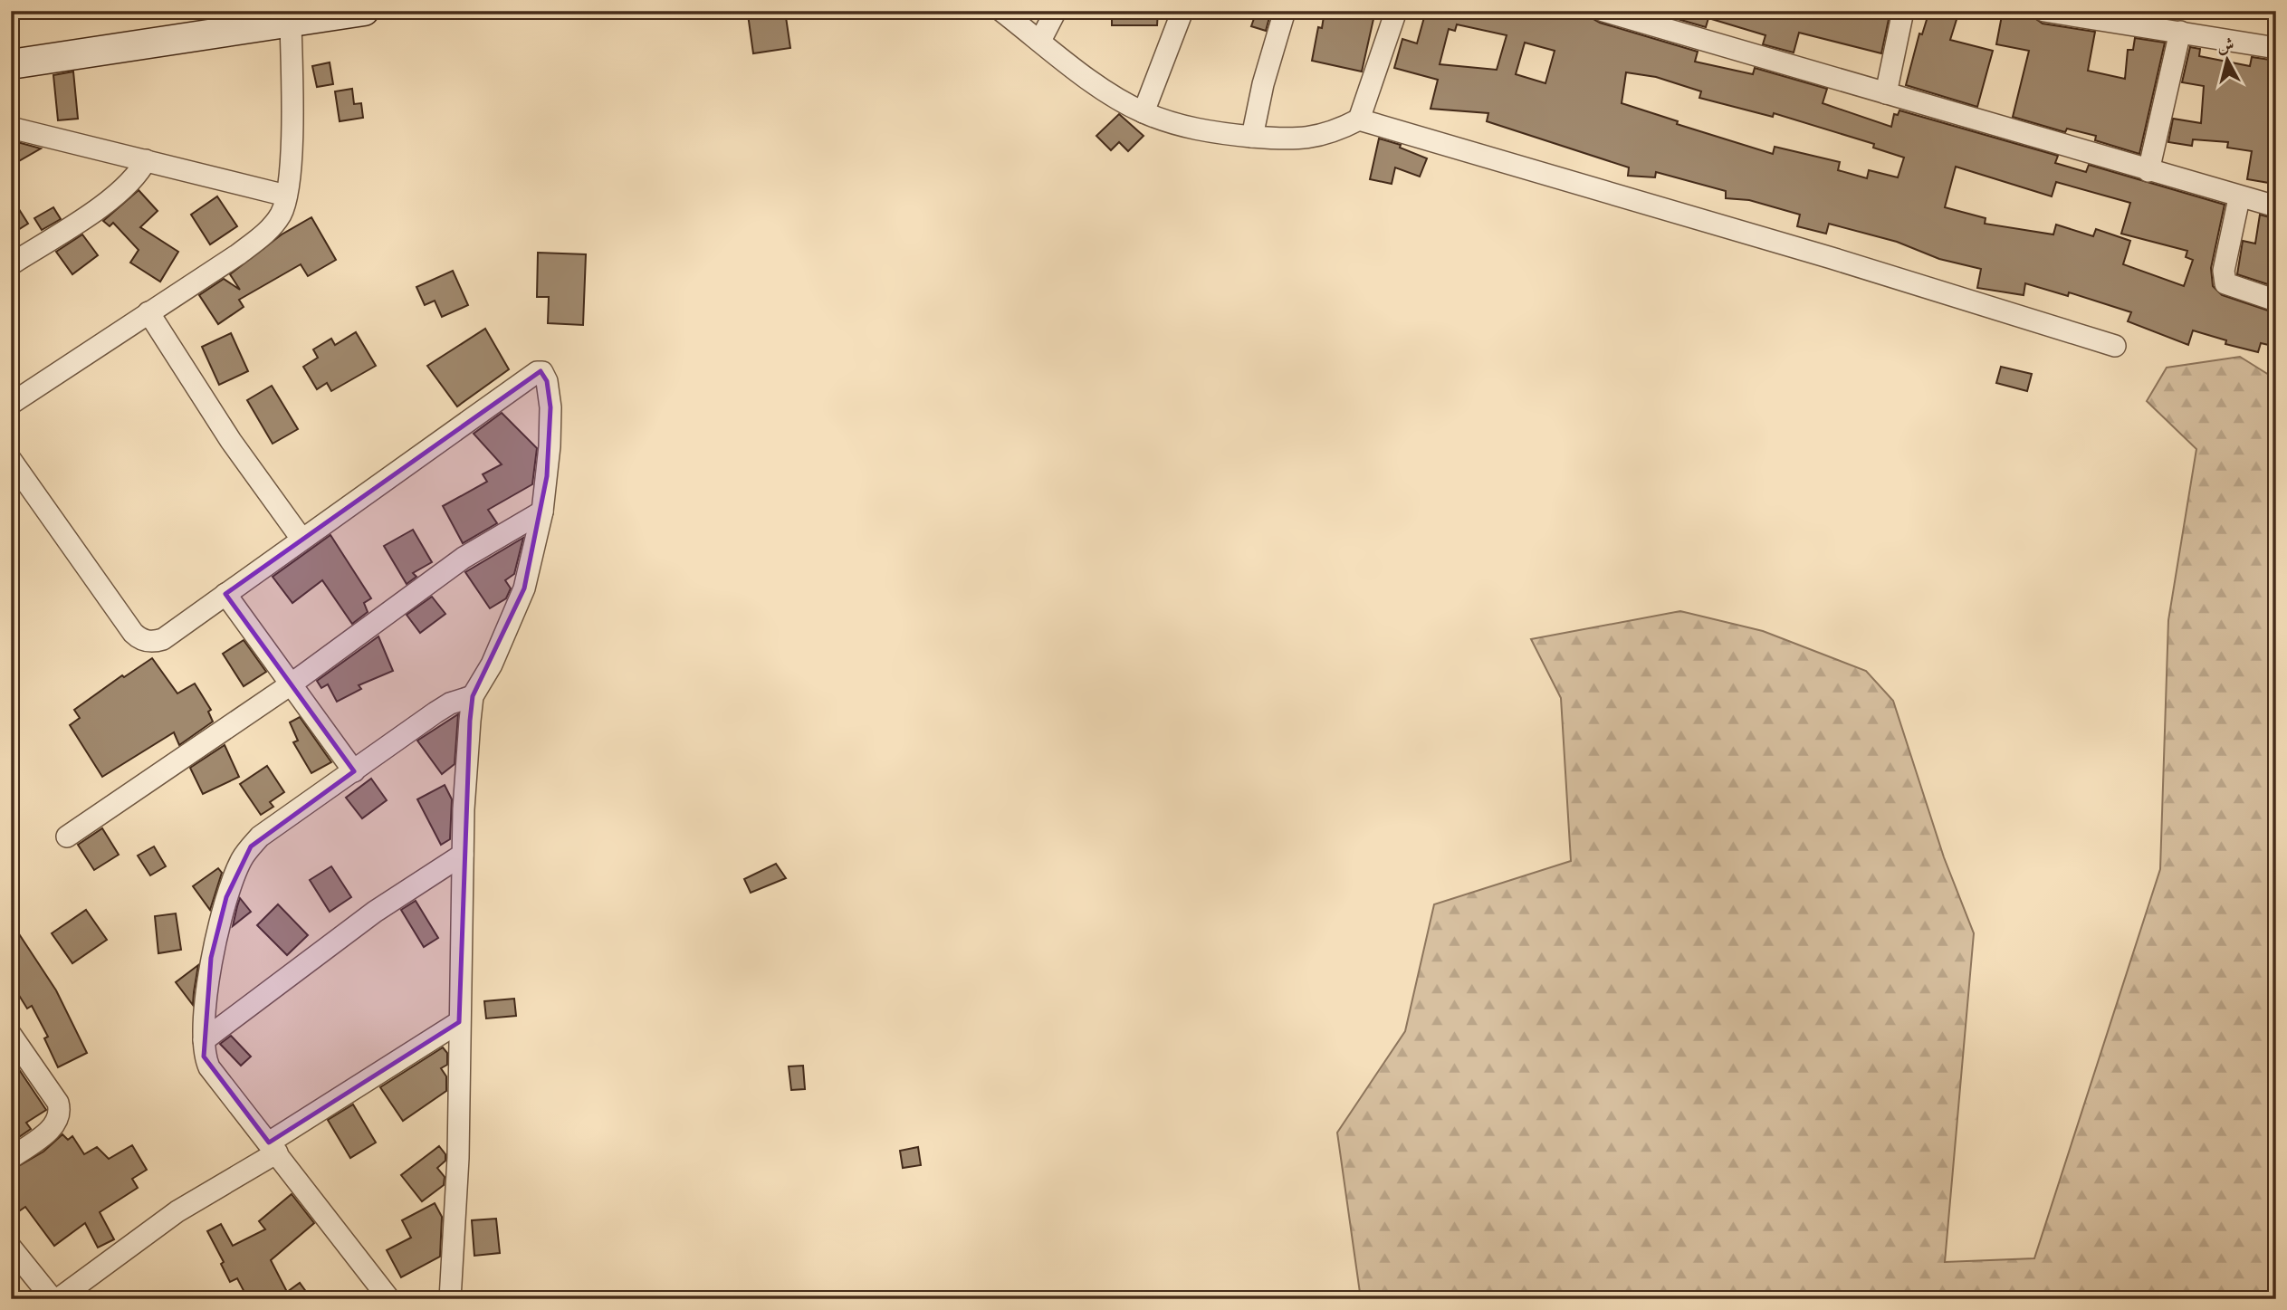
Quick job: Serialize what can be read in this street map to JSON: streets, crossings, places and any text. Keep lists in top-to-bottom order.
{
  "north": "top"
}
